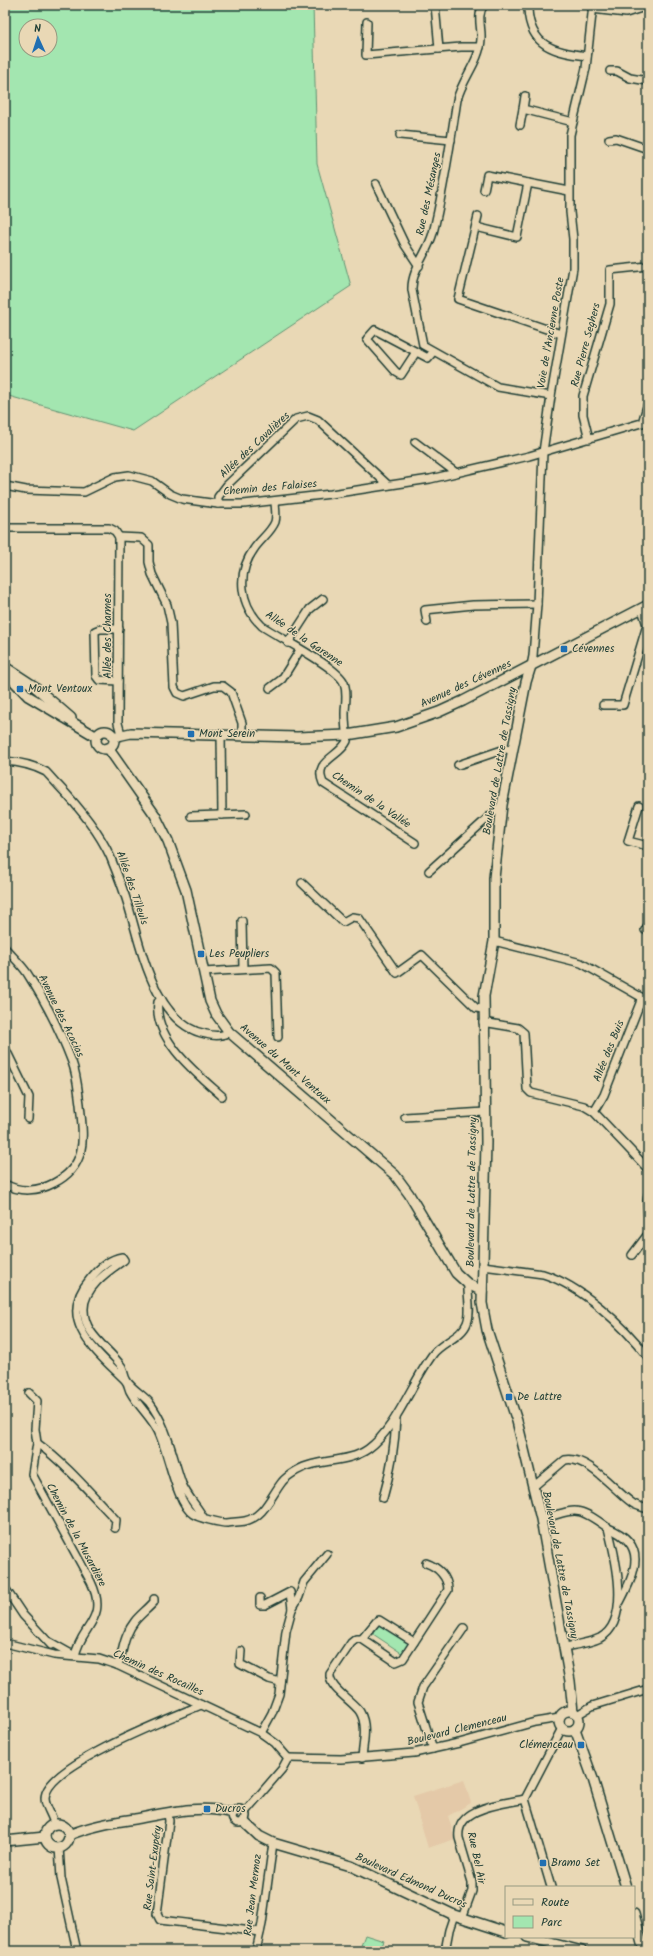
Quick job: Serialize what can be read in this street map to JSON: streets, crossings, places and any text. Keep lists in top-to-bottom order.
{
  "streets": {
    "street": [
      "Rue des Mésanges",
      "Voie de l'Ancienne Poste",
      "Rue Pierre Seghers",
      "Allée des Cavalières",
      "Chemin des Falaises",
      "Allée des Charmes",
      "Allée de la Garenne",
      "Avenue des Cévennes",
      "Boulevard de Lattre de Tassigny",
      "Chemin de la Vallée",
      "Allée des Tilleuls",
      "Avenue des Acacias",
      "Allée des Buis",
      "Avenue du Mont Ventoux",
      "Chemin de la Musardière",
      "Chemin des Rocailles",
      "Boulevard Clemenceau",
      "Rue Bel Air",
      "Rue Saint-Exupéry",
      "Boulevard Edmond Ducros",
      "Rue Jean Mermoz"
    ]
  },
  "crossings": [
    ["Rue des Mésanges", "Voie de l'Ancienne Poste"],
    ["Voie de l'Ancienne Poste", "Chemin des Falaises"],
    ["Voie de l'Ancienne Poste", "Avenue des Cévennes"],
    ["Voie de l'Ancienne Poste", "Boulevard de Lattre de Tassigny"],
    ["Rue Pierre Seghers", "Chemin des Falaises"],
    ["Allée des Cavalières", "Chemin des Falaises"],
    ["Chemin des Falaises", "Allée de la Garenne"],
    ["Allée des Charmes", "Avenue des Cévennes"],
    ["Allée de la Garenne", "Avenue des Cévennes"],
    ["Allée de la Garenne", "Chemin de la Vallée"],
    ["Avenue des Cévennes", "Boulevard de Lattre de Tassigny"],
    ["Avenue des Cévennes", "Chemin de la Vallée"],
    ["Avenue des Cévennes", "Avenue du Mont Ventoux"],
    ["Boulevard de Lattre de Tassigny", "Avenue du Mont Ventoux"],
    ["Boulevard de Lattre de Tassigny", "Boulevard Clemenceau"],
    ["Allée des Tilleuls", "Avenue du Mont Ventoux"],
    ["Chemin de la Musardière", "Chemin des Rocailles"],
    ["Chemin des Rocailles", "Boulevard Clemenceau"],
    ["Rue Bel Air", "Boulevard Edmond Ducros"],
    ["Rue Saint-Exupéry", "Rue Jean Mermoz"],
    ["Boulevard Edmond Ducros", "Rue Jean Mermoz"]
  ],
  "places": {
    "transit": [
      "Cévennes",
      "Mont Ventoux",
      "Mont Serein",
      "Les Peupliers",
      "De Lattre",
      "Clémenceau",
      "Ducros",
      "Bramo Set"
    ]
  },
  "legend": ["Route", "Parc"],
  "north": "top"
}
